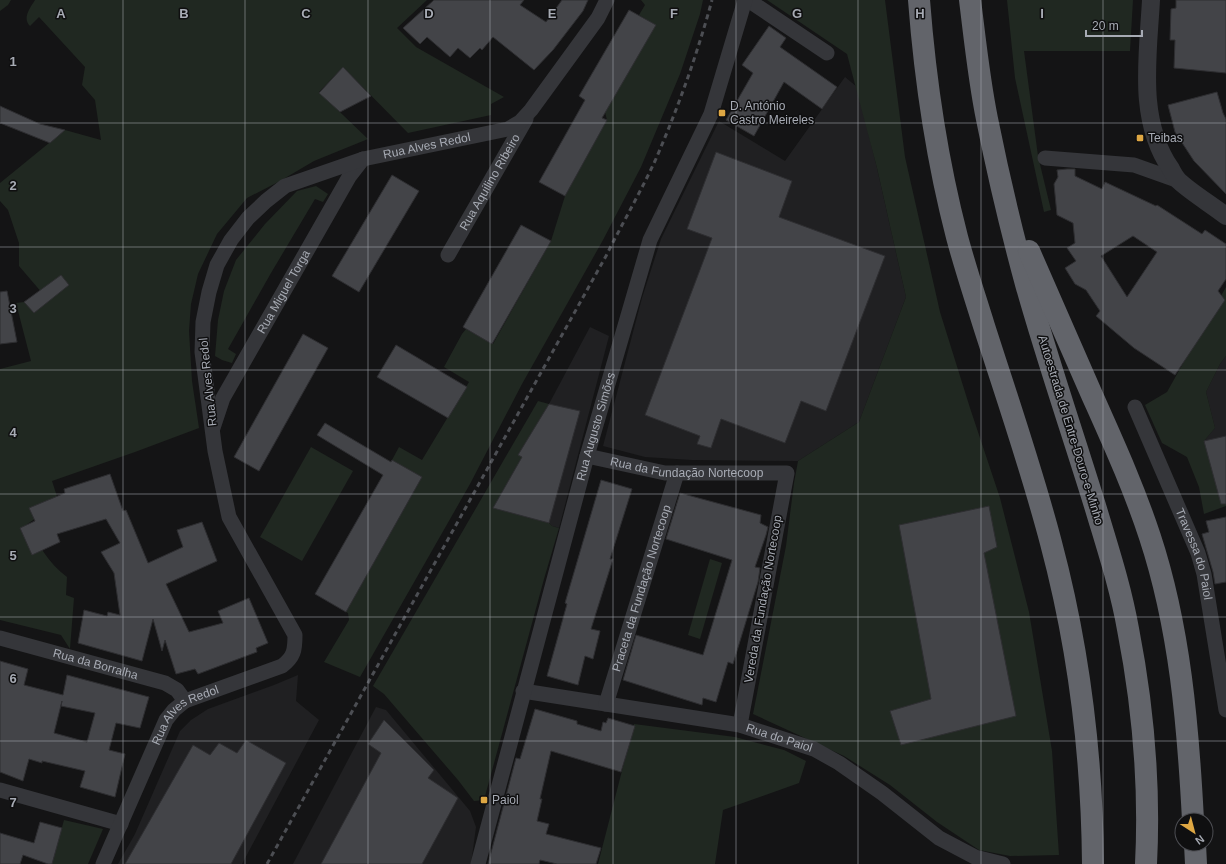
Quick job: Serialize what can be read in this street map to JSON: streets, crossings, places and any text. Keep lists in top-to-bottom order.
{
  "streets": {
    "highway": ["Autoestrada de Entre-Douro-e-Minho"],
    "street": [
      "Rua Alves Redol",
      "Rua Aquilino Ribeiro",
      "Rua Miguel Torga",
      "Rua Augusto Simões",
      "Rua da Fundação Nortecoop",
      "Travessa do Paiol",
      "Praceta da Fundação Nortecoop",
      "Vereda da Fundação Nortecoop",
      "Rua da Borralha",
      "Rua do Paiol"
    ]
  },
  "crossings": [
    ["Rua Alves Redol", "Rua Aquilino Ribeiro"],
    ["Rua Alves Redol", "Rua Miguel Torga"],
    ["Rua Alves Redol", "Rua da Borralha"],
    ["Rua Augusto Simões", "Rua da Fundação Nortecoop"],
    ["Rua Augusto Simões", "Rua do Paiol"],
    ["Rua da Fundação Nortecoop", "Praceta da Fundação Nortecoop"],
    ["Rua da Fundação Nortecoop", "Vereda da Fundação Nortecoop"],
    ["Praceta da Fundação Nortecoop", "Rua do Paiol"],
    ["Vereda da Fundação Nortecoop", "Rua do Paiol"]
  ],
  "places": {
    "transit": ["D. António Castro Meireles", "Teibas", "Paiol"]
  },
  "scale_bar": "20 m",
  "north": "bottom right",
  "grid": {
    "columns": [
      "A",
      "B",
      "C",
      "D",
      "E",
      "F",
      "G",
      "H",
      "I"
    ],
    "rows": [
      "1",
      "2",
      "3",
      "4",
      "5",
      "6",
      "7"
    ]
  }
}
